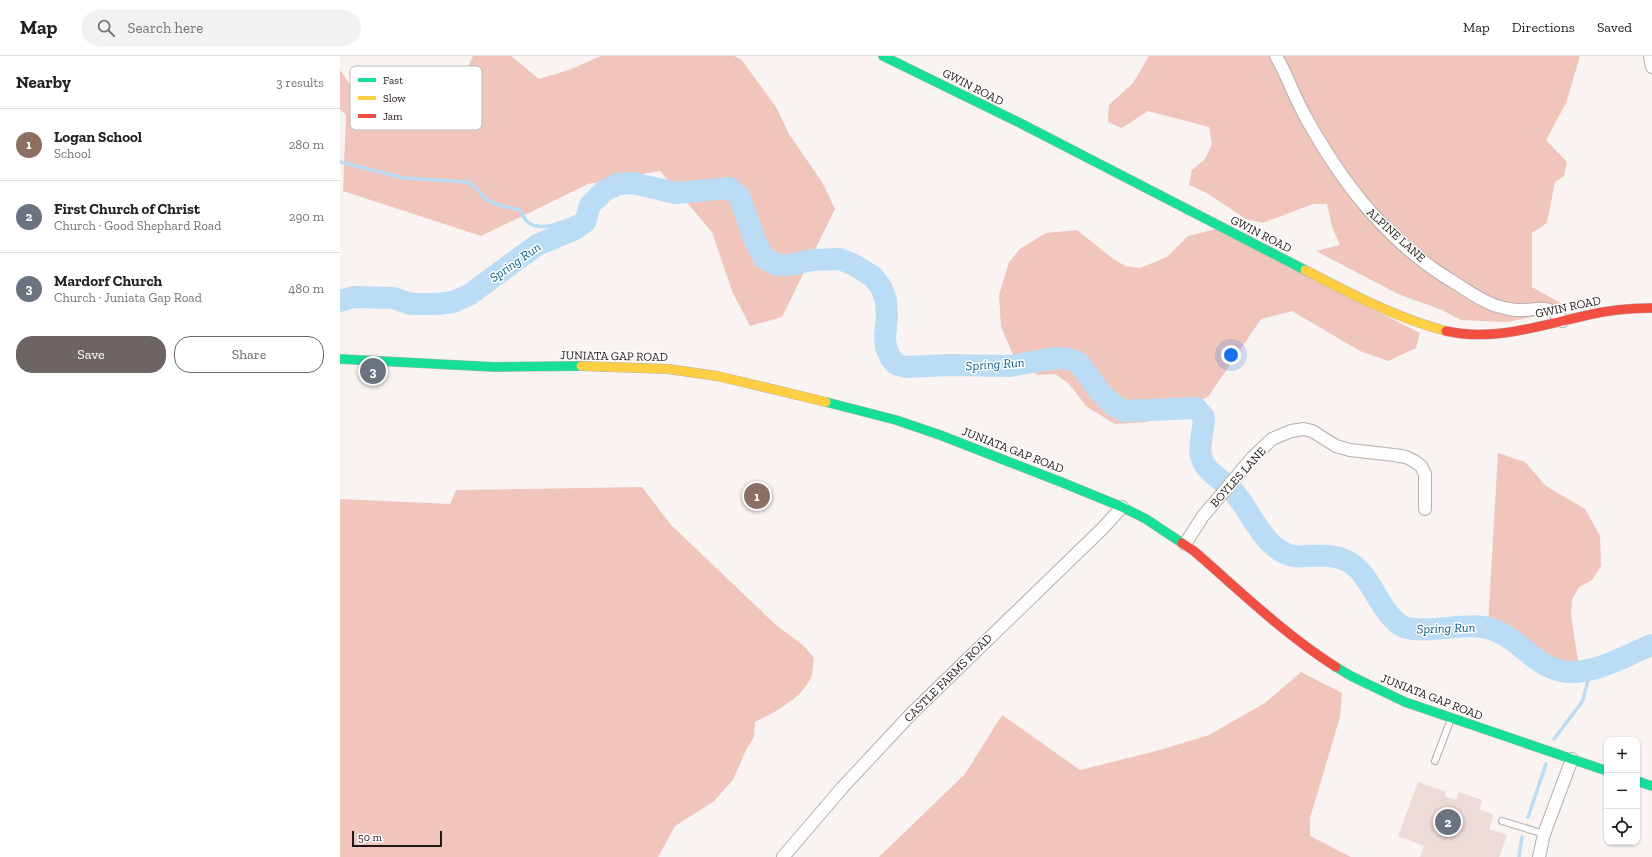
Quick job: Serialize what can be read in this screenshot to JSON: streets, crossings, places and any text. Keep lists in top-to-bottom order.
{
  "streets": {
    "main road": ["GWIN ROAD", "JUNIATA GAP ROAD"],
    "street": ["ALPINE LANE", "BOYLES LANE", "CASTLE FARMS ROAD"]
  },
  "crossings": [
    ["GWIN ROAD", "ALPINE LANE"],
    ["JUNIATA GAP ROAD", "BOYLES LANE"],
    ["JUNIATA GAP ROAD", "CASTLE FARMS ROAD"]
  ],
  "water": ["Spring Run"],
  "legend": ["Fast", "Slow", "Jam"],
  "scale_bar": "50 m",
  "page": {
    "header": "Map",
    "search": "Search here",
    "nav": ["Map", "Directions", "Saved"],
    "heading": ["Nearby", "3 results"],
    "list": [
      {
        "mark": "1",
        "name": "Logan School",
        "note": "School",
        "value": "280 m"
      },
      {
        "mark": "2",
        "name": "First Church of Christ",
        "note": "Church · Good Shephard Road",
        "value": "290 m"
      },
      {
        "mark": "3",
        "name": "Mardorf Church",
        "note": "Church · Juniata Gap Road",
        "value": "480 m"
      }
    ],
    "buttons": ["Save", "Share"],
    "pins": ["3", "1", "2"],
    "map_buttons": ["+", "−"],
    "scale": "50 m"
  }
}
